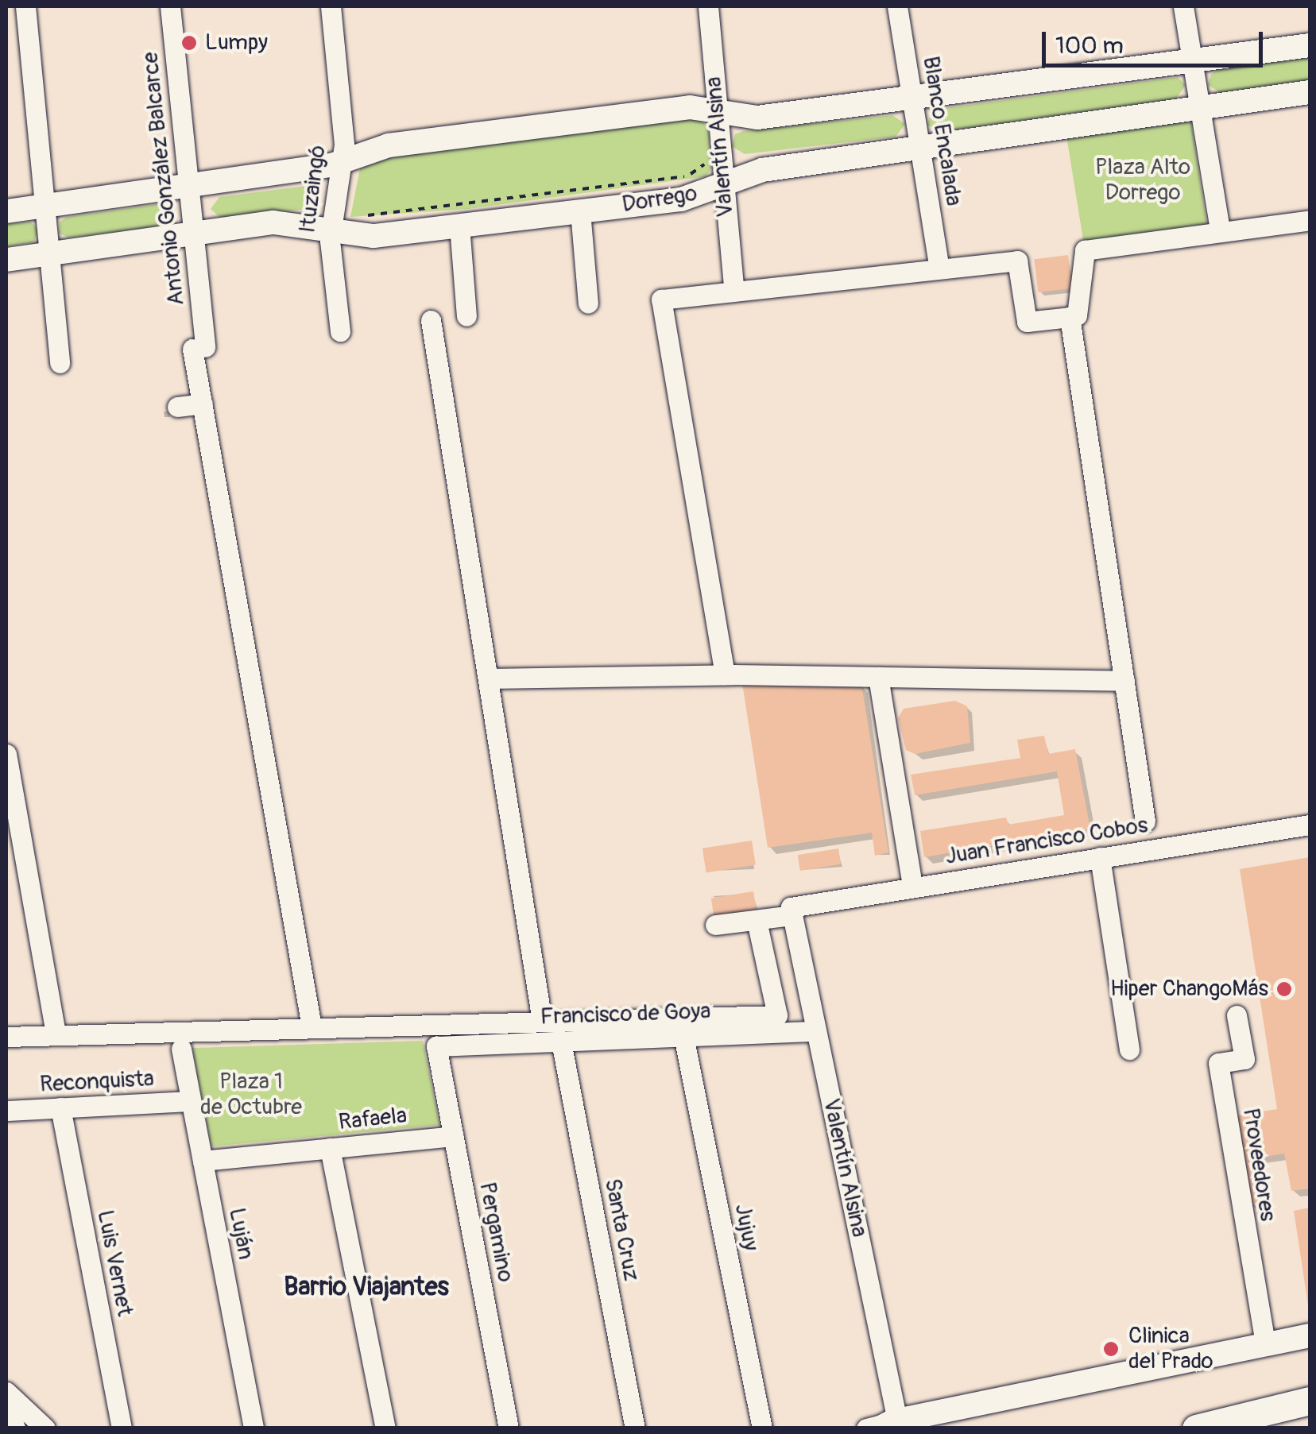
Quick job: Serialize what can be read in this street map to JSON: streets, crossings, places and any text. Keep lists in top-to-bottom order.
{
  "streets": {
    "main road": ["Dorrego"],
    "street": [
      "Blanco Encalada",
      "Valentín Alsina",
      "Antonio González Balcarce",
      "Ituzaingó",
      "Juan Francisco Cobos",
      "Francisco de Goya",
      "Reconquista",
      "Rafaela",
      "Proveedores",
      "Jujuy",
      "Santa Cruz",
      "Pergamino",
      "Luján",
      "Luis Vernet"
    ]
  },
  "crossings": [
    ["Blanco Encalada", "Dorrego"],
    ["Valentín Alsina", "Dorrego"],
    ["Valentín Alsina", "Juan Francisco Cobos"],
    ["Valentín Alsina", "Francisco de Goya"],
    ["Antonio González Balcarce", "Dorrego"],
    ["Ituzaingó", "Dorrego"],
    ["Francisco de Goya", "Jujuy"],
    ["Francisco de Goya", "Santa Cruz"],
    ["Francisco de Goya", "Pergamino"],
    ["Reconquista", "Luján"],
    ["Reconquista", "Luis Vernet"],
    ["Rafaela", "Pergamino"],
    ["Rafaela", "Luján"]
  ],
  "districts": ["Barrio Viajantes"],
  "parks": ["Plaza Alto Dorrego", "Plaza 1 de Octubre"],
  "places": ["Lumpy", "Hiper ChangoMás", "Clinica del Prado"],
  "scale_bar": "100 m"
}
